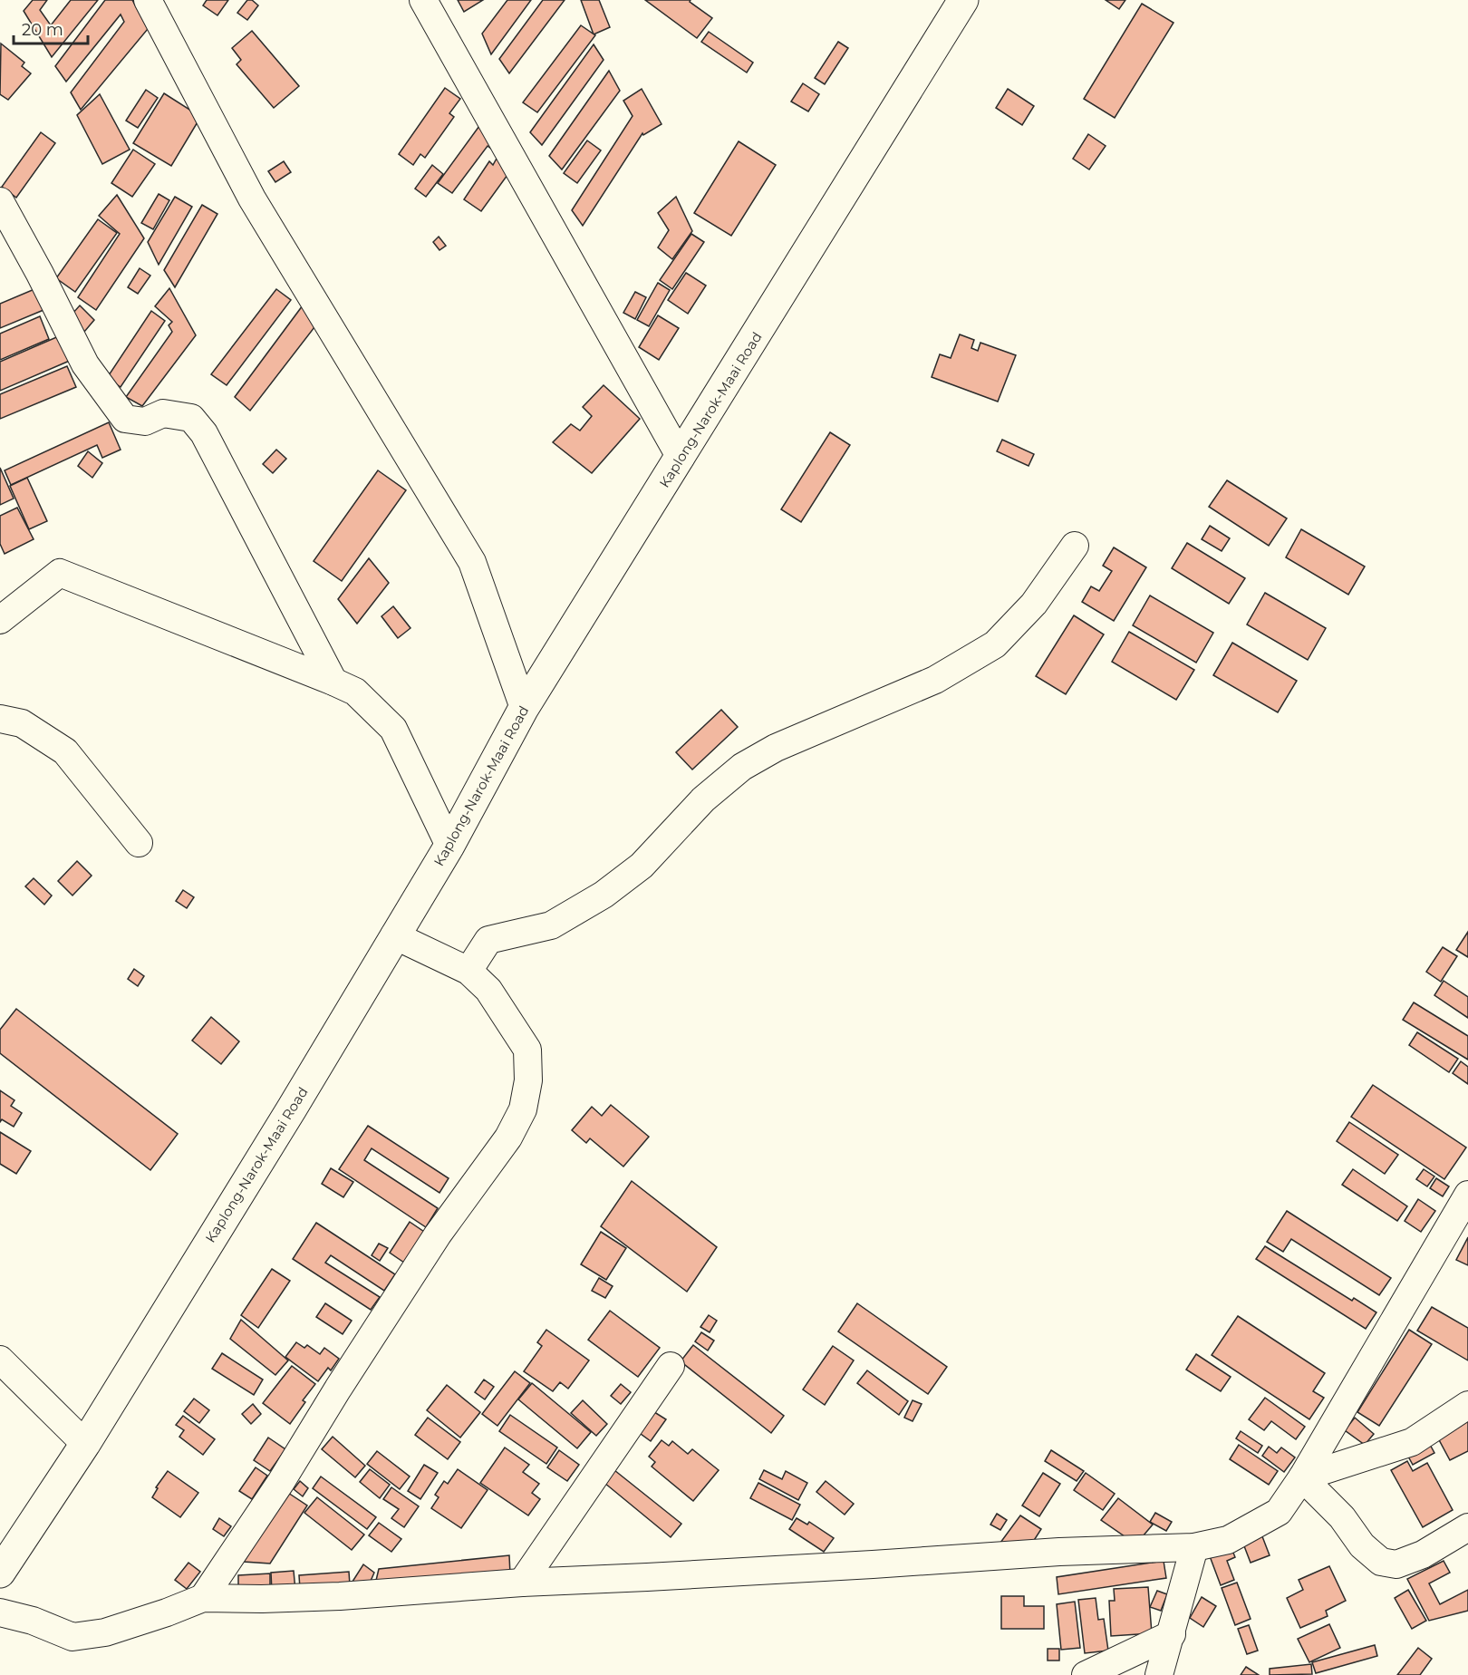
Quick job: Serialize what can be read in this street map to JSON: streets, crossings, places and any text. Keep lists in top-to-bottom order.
{
  "streets": {
    "highway": ["Kaplong-Narok-Maai Road"]
  },
  "scale_bar": "20 m"
}
